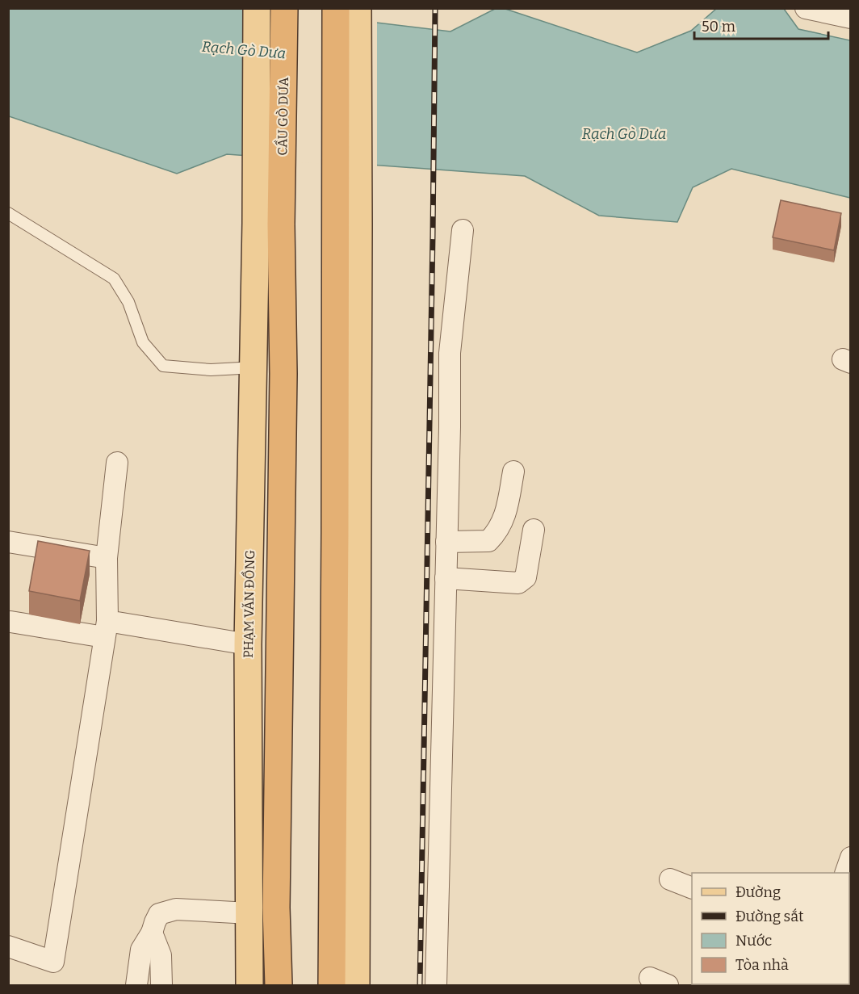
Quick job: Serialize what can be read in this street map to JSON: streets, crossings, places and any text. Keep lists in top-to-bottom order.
{
  "streets": {
    "highway": ["CẦU GÒ DƯA"],
    "main road": ["PHẠM VĂN ĐỒNG"]
  },
  "crossings": [
    ["CẦU GÒ DƯA", "PHẠM VĂN ĐỒNG"]
  ],
  "water": ["Rạch Gò Dưa"],
  "legend": [
    "Đường",
    "Đường sắt",
    "Nước",
    "Tòa nhà"
  ],
  "scale_bar": "50 m"
}
